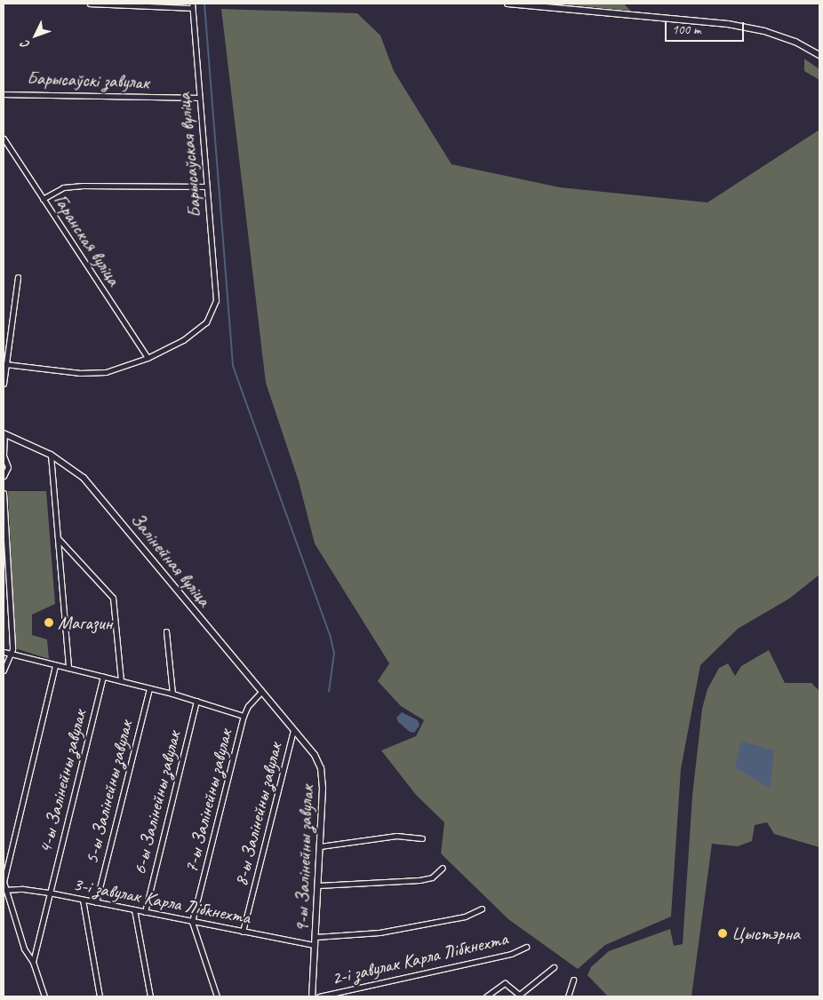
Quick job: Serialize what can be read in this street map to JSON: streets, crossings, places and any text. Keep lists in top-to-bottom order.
{
  "streets": {
    "street": [
      "Барысаўскі завулак",
      "Барысаўская вуліца",
      "Гаранская вуліца",
      "Залінейная вуліца",
      "4-ы Залінейны завулак",
      "5-ы Залінейны завулак",
      "7-ы Залінейны завулак",
      "6-ы Залінейны завулак",
      "8-ы Залінейны завулак",
      "9-ы Залінейны завулак",
      "3-і завулак Карла Лібкнехта",
      "2-і завулак Карла Лібкнехта"
    ]
  },
  "crossings": [
    ["Барысаўскі завулак", "Барысаўская вуліца"],
    ["Барысаўская вуліца", "Гаранская вуліца"],
    ["Залінейная вуліца", "7-ы Залінейны завулак"],
    ["Залінейная вуліца", "8-ы Залінейны завулак"],
    ["Залінейная вуліца", "9-ы Залінейны завулак"],
    ["4-ы Залінейны завулак", "3-і завулак Карла Лібкнехта"],
    ["5-ы Залінейны завулак", "3-і завулак Карла Лібкнехта"],
    ["7-ы Залінейны завулак", "3-і завулак Карла Лібкнехта"],
    ["6-ы Залінейны завулак", "3-і завулак Карла Лібкнехта"],
    ["8-ы Залінейны завулак", "9-ы Залінейны завулак"],
    ["8-ы Залінейны завулак", "3-і завулак Карла Лібкнехта"],
    ["9-ы Залінейны завулак", "3-і завулак Карла Лібкнехта"]
  ],
  "places": ["Магазин", "Цыстэрна"],
  "scale_bar": "100 m",
  "north": "bottom left"
}
